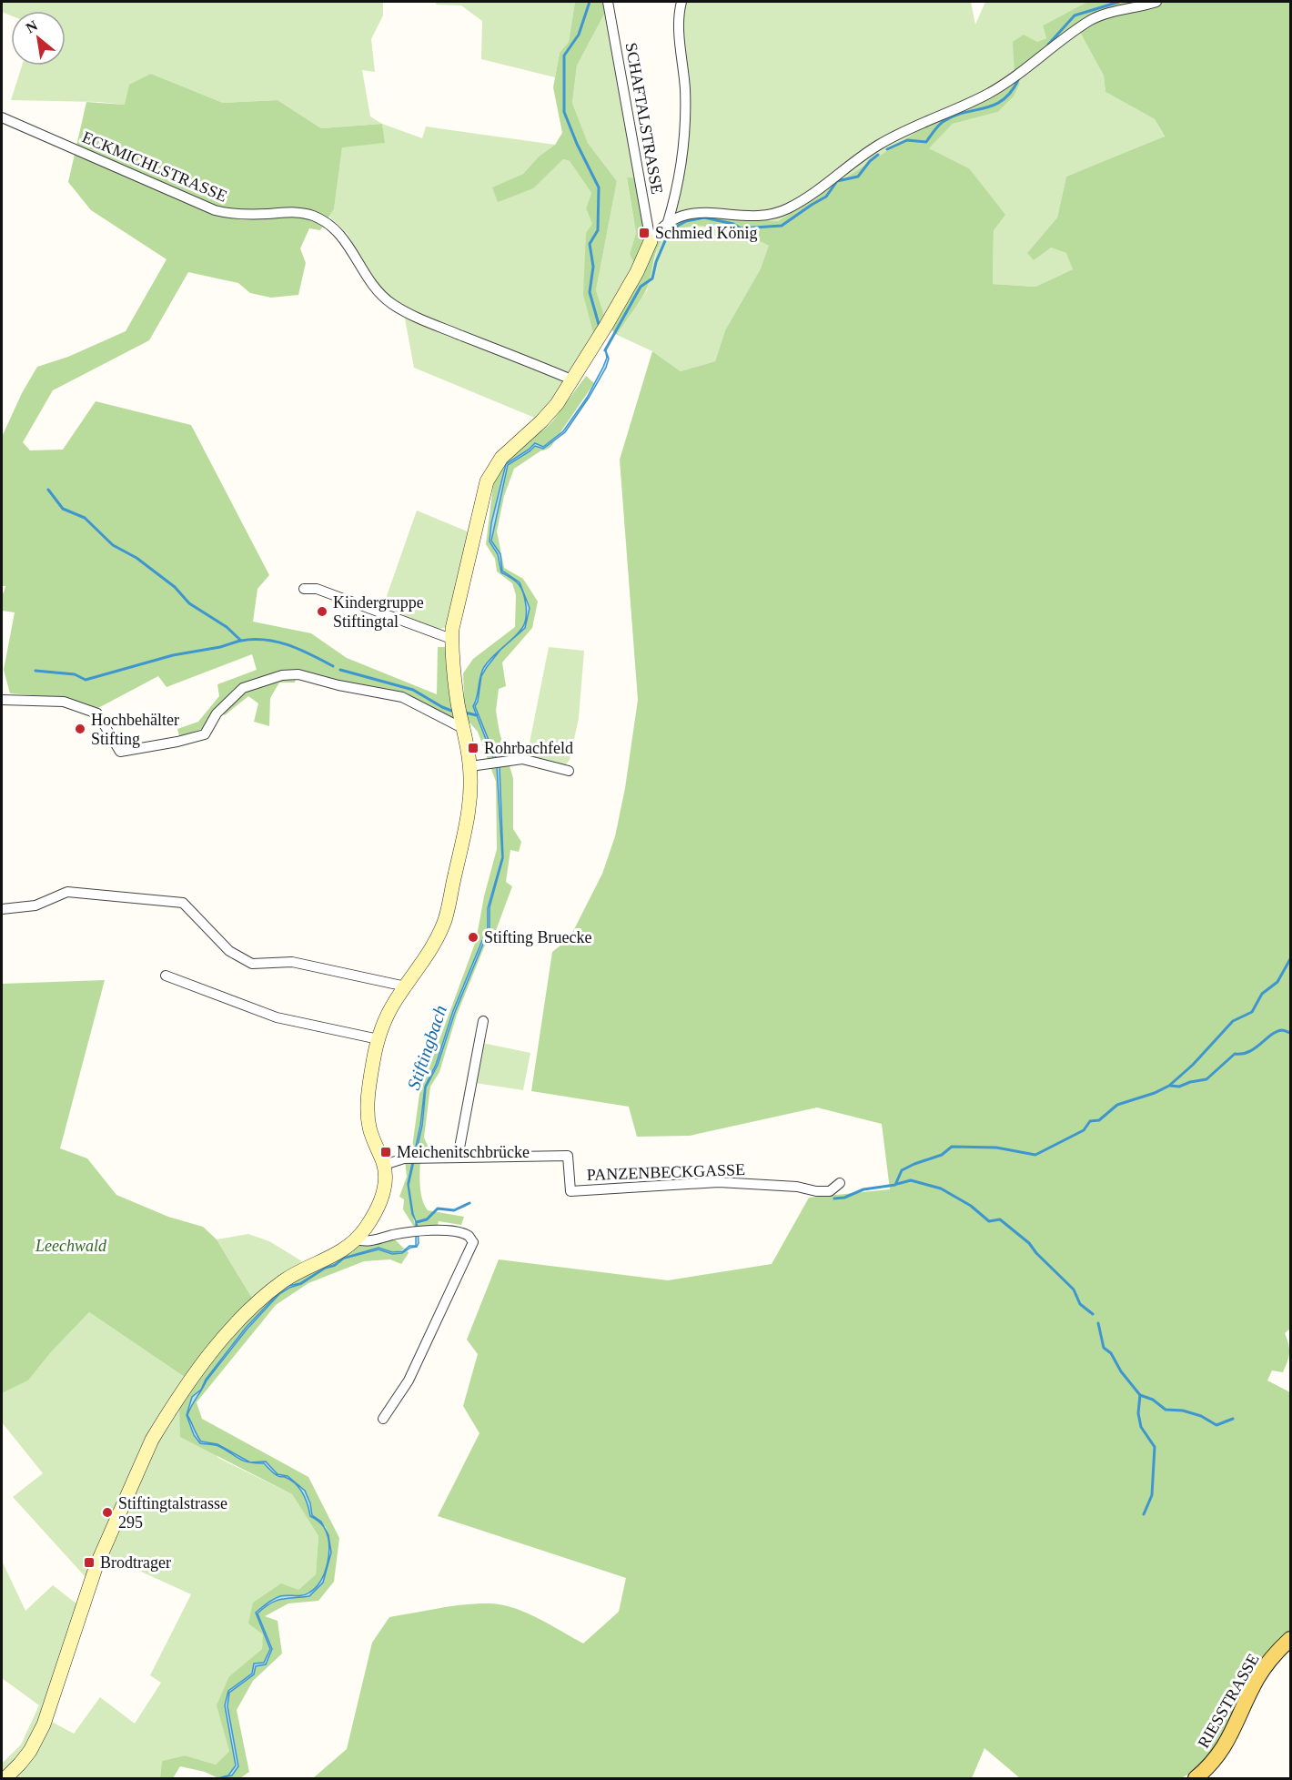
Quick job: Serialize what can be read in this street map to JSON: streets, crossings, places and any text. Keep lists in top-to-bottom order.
{
  "streets": {
    "main road": ["RIESSTRASSE"],
    "street": ["SCHAFTALSTRASSE", "ECKMICHLSTRASSE", "PANZENBECKGASSE"]
  },
  "water": ["Stiftingbach"],
  "parks": ["Leechwald"],
  "places": {
    "transit": [
      "Schmied König",
      "Rohrbachfeld",
      "Meichenitschbrücke",
      "Brodtrager"
    ],
    "other": [
      "Kindergruppe Stiftingtal",
      "Hochbehälter Stifting",
      "Stifting Bruecke",
      "Stiftingtalstrasse 295"
    ]
  },
  "north": "top left"
}
